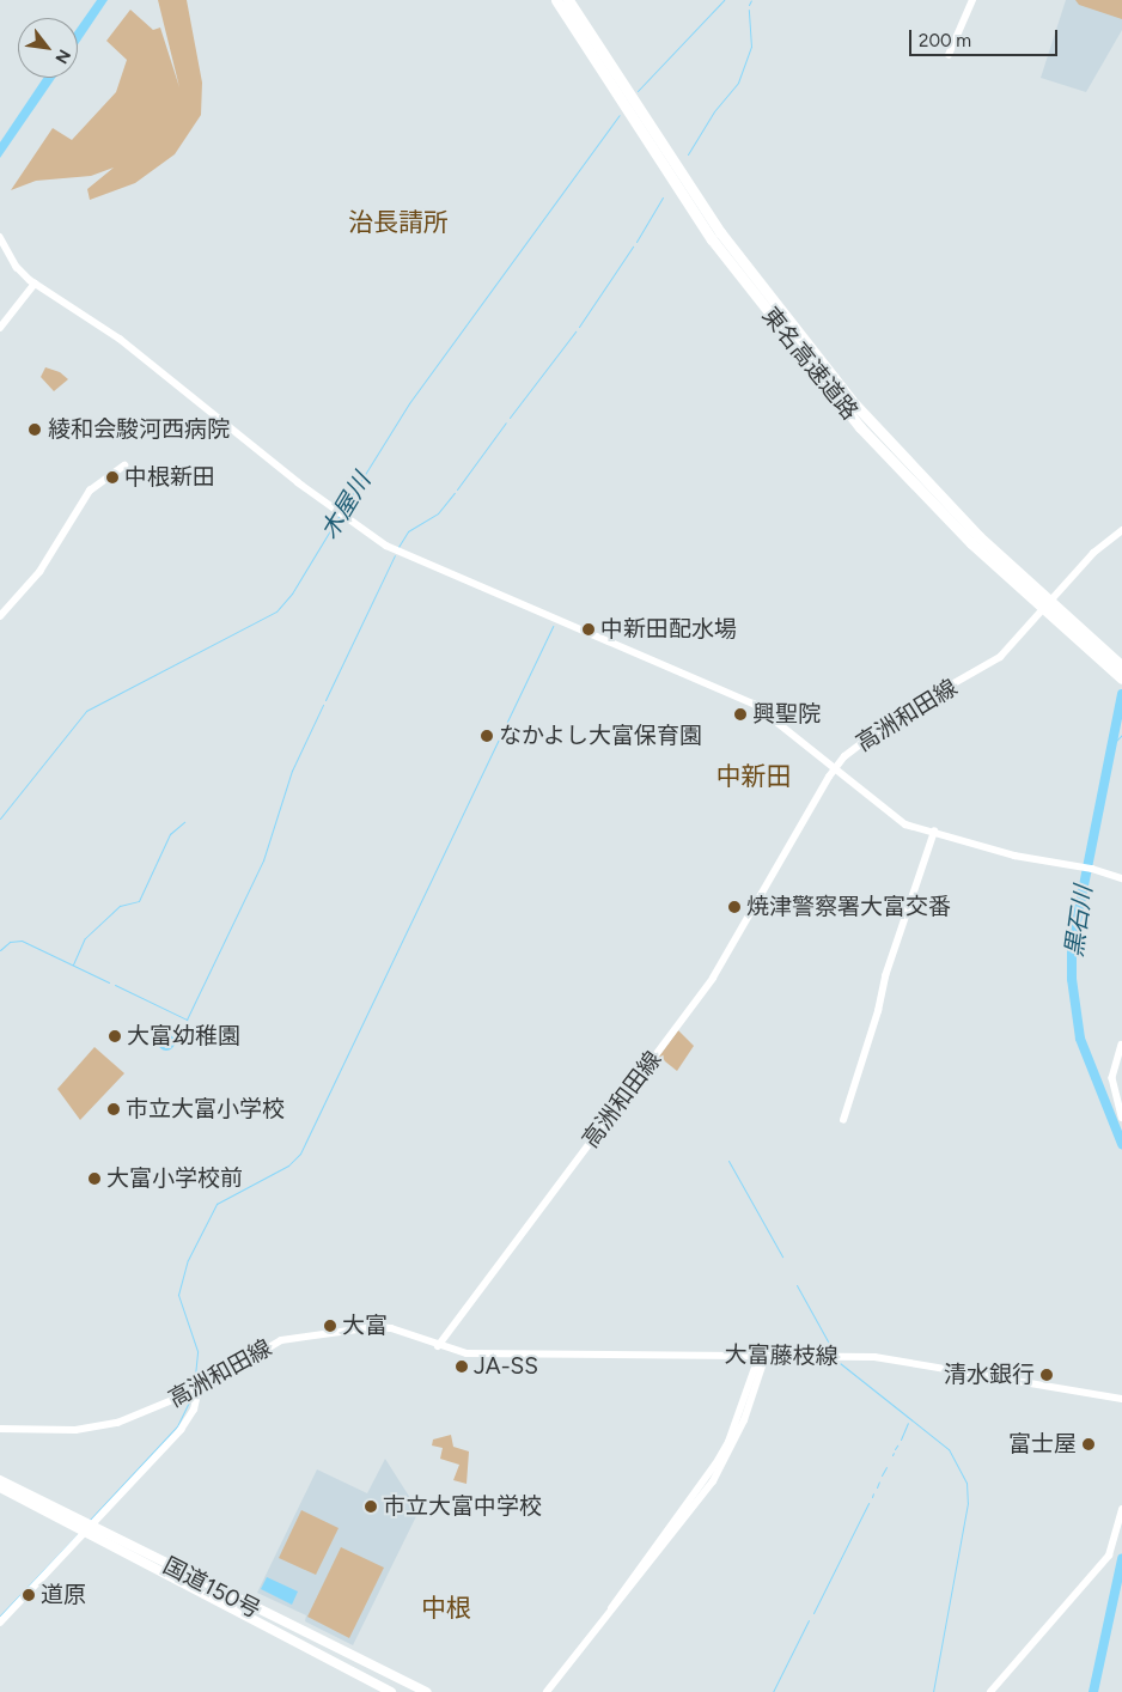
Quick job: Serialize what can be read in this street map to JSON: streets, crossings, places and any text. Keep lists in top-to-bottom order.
{
  "streets": {
    "highway": ["東名高速道路", "国道150号"],
    "main road": ["高洲和田線", "大富藤枝線"]
  },
  "crossings": [
    ["高洲和田線", "大富藤枝線"]
  ],
  "districts": ["治長請所", "中新田", "中根"],
  "water": ["木屋川", "黒石川"],
  "places": [
    "綾和会駿河西病院",
    "中根新田",
    "中新田配水場",
    "興聖院",
    "なかよし大富保育園",
    "焼津警察署大富交番",
    "大富幼稚園",
    "市立大富小学校",
    "大富小学校前",
    "大富",
    "JA-SS",
    "清水銀行",
    "富士屋",
    "市立大富中学校",
    "道原"
  ],
  "scale_bar": "200 m",
  "north": "bottom right"
}
